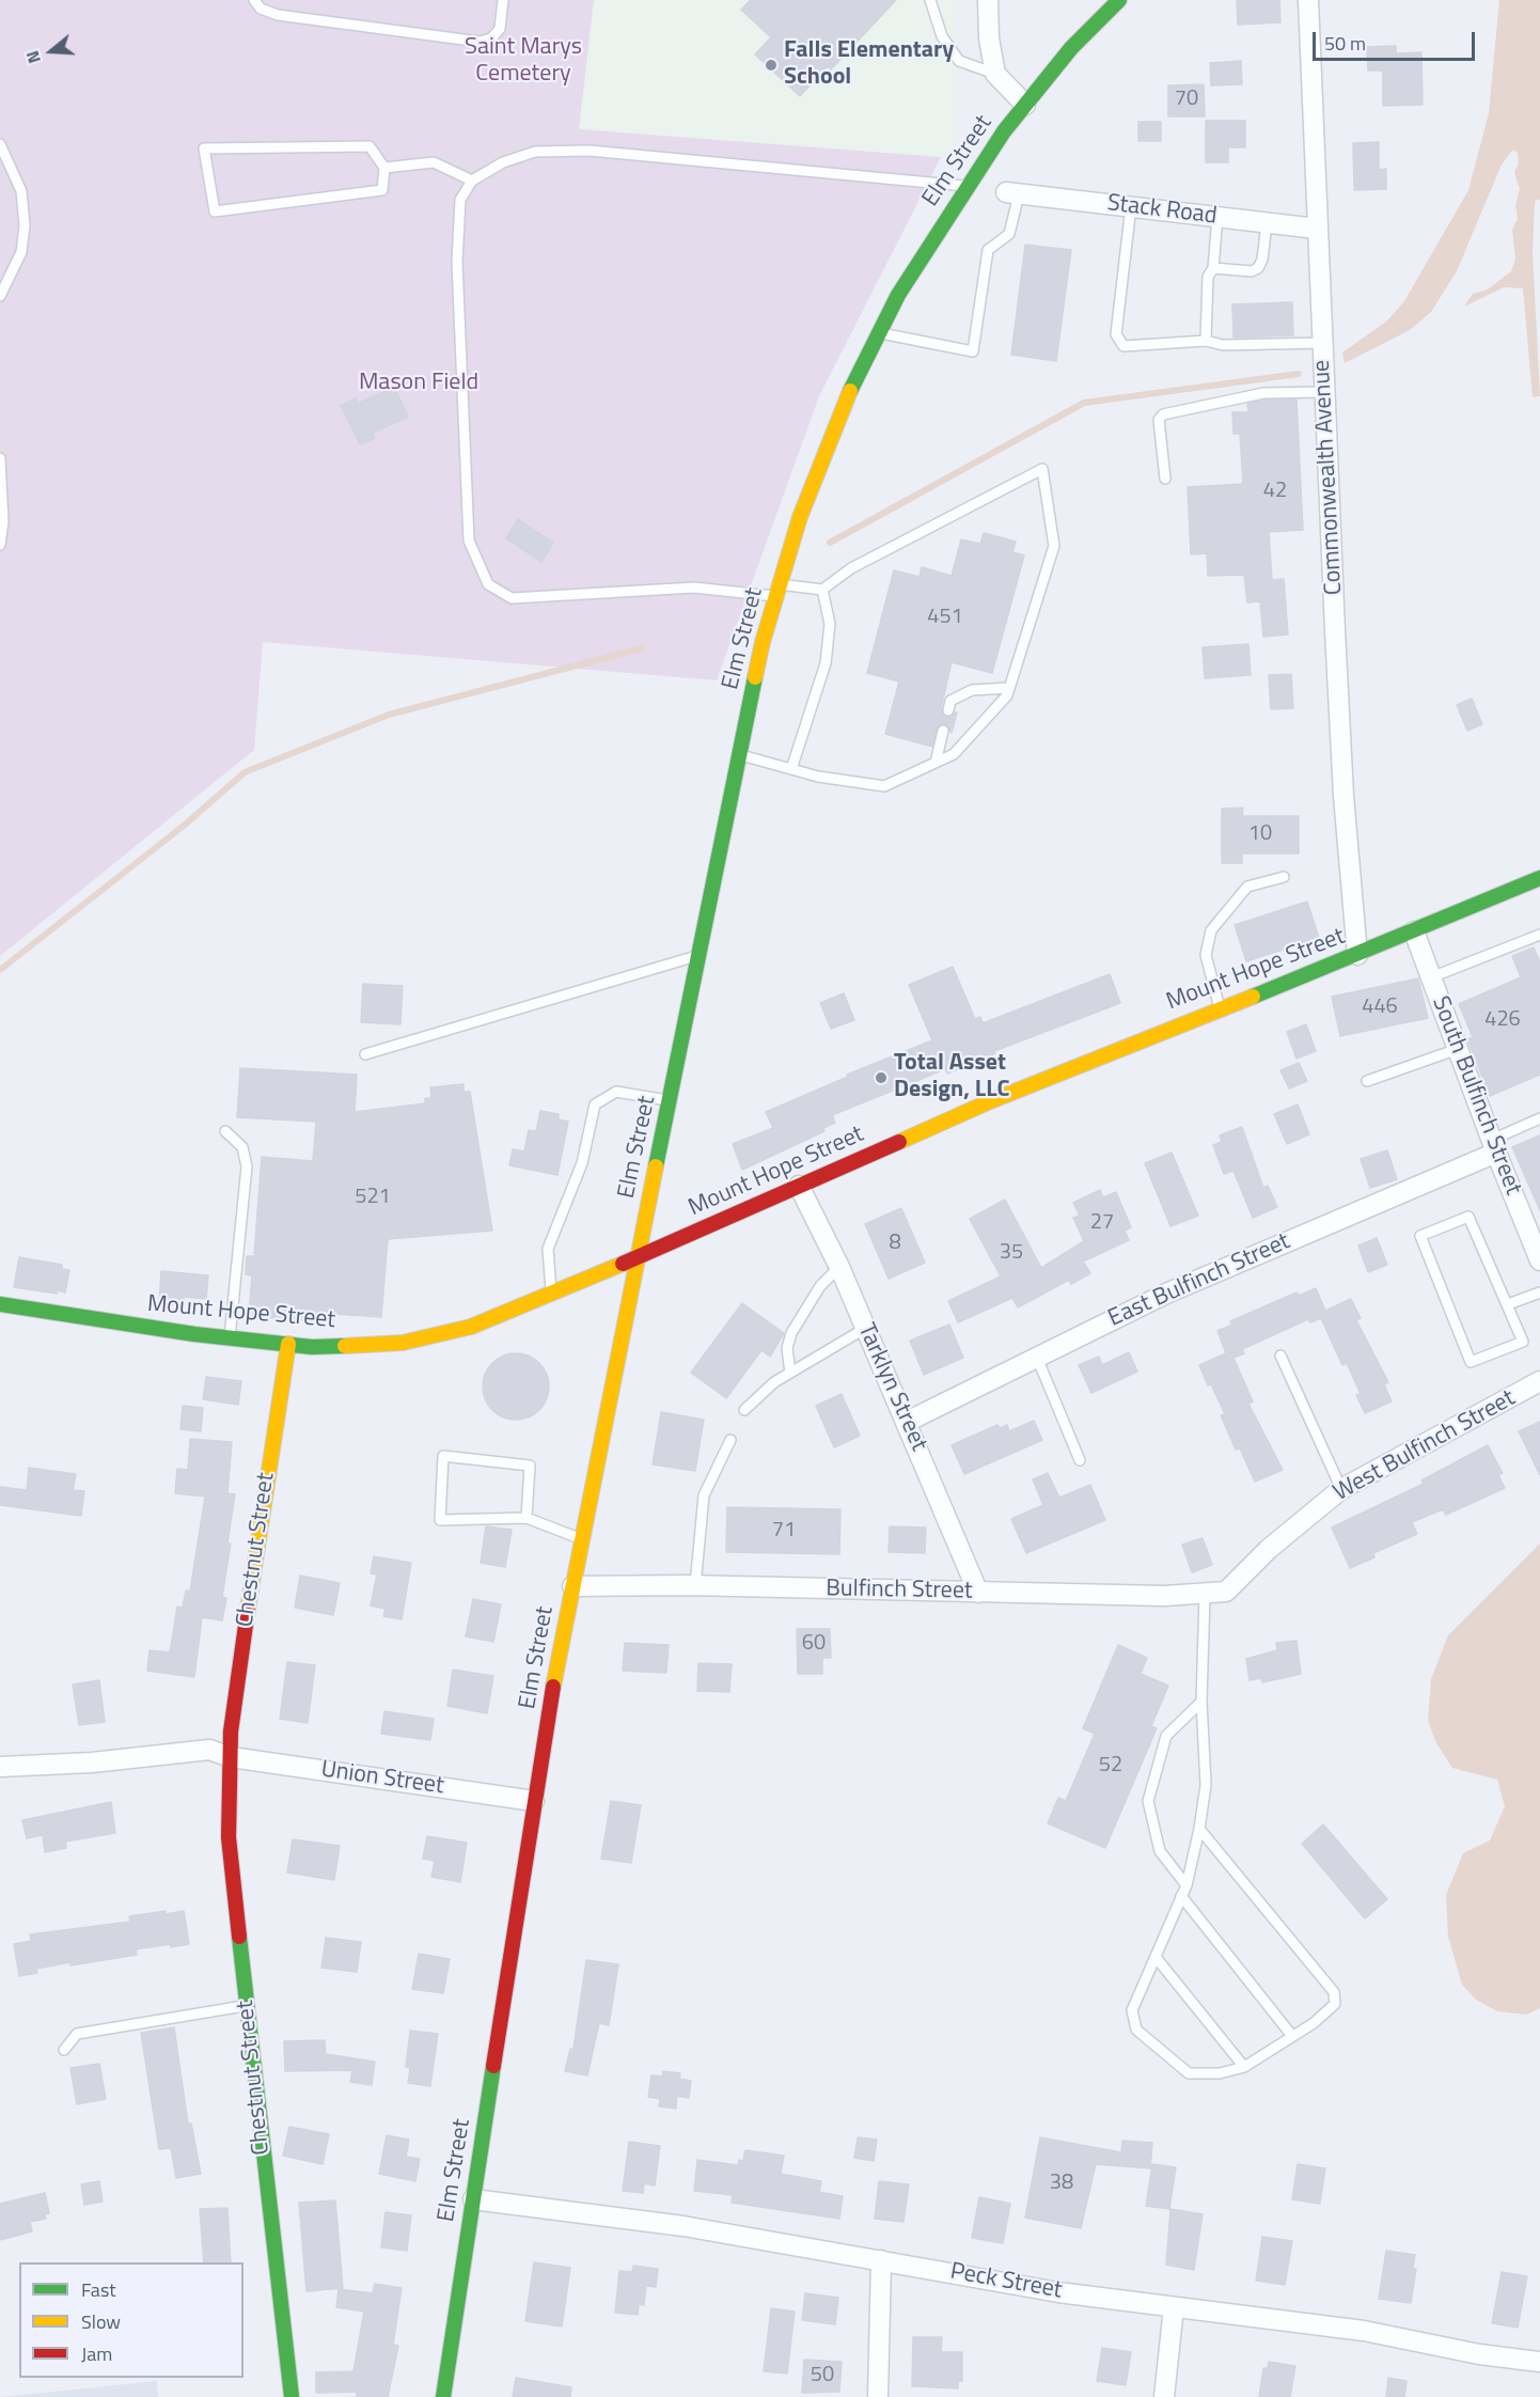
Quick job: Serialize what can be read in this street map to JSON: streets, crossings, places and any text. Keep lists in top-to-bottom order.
{
  "streets": {
    "street": [
      "Elm Street",
      "Stack Road",
      "Commonwealth Avenue",
      "Mount Hope Street",
      "South Bulfinch Street",
      "East Bulfinch Street",
      "Tarklyn Street",
      "West Bulfinch Street",
      "Chestnut Street",
      "Bulfinch Street",
      "Union Street",
      "Peck Street"
    ]
  },
  "crossings": [
    ["Elm Street", "Mount Hope Street"],
    ["Elm Street", "Bulfinch Street"],
    ["Elm Street", "Union Street"],
    ["Elm Street", "Peck Street"],
    ["Stack Road", "Commonwealth Avenue"],
    ["Commonwealth Avenue", "Mount Hope Street"],
    ["Mount Hope Street", "South Bulfinch Street"],
    ["Mount Hope Street", "Tarklyn Street"],
    ["Mount Hope Street", "Chestnut Street"],
    ["South Bulfinch Street", "East Bulfinch Street"],
    ["East Bulfinch Street", "Tarklyn Street"],
    ["Tarklyn Street", "Bulfinch Street"],
    ["West Bulfinch Street", "Bulfinch Street"],
    ["Chestnut Street", "Union Street"]
  ],
  "parks": ["Saint Marys Cemetery", "Mason Field"],
  "places": ["Falls Elementary School", "Total Asset Design, LLC"],
  "house_numbers": [
    "70",
    "42",
    "451",
    "10",
    "446",
    "426",
    "521",
    "27",
    "8",
    "35",
    "71",
    "60",
    "52",
    "38",
    "50"
  ],
  "legend": ["Fast", "Slow", "Jam"],
  "scale_bar": "50 m",
  "north": "left"
}
